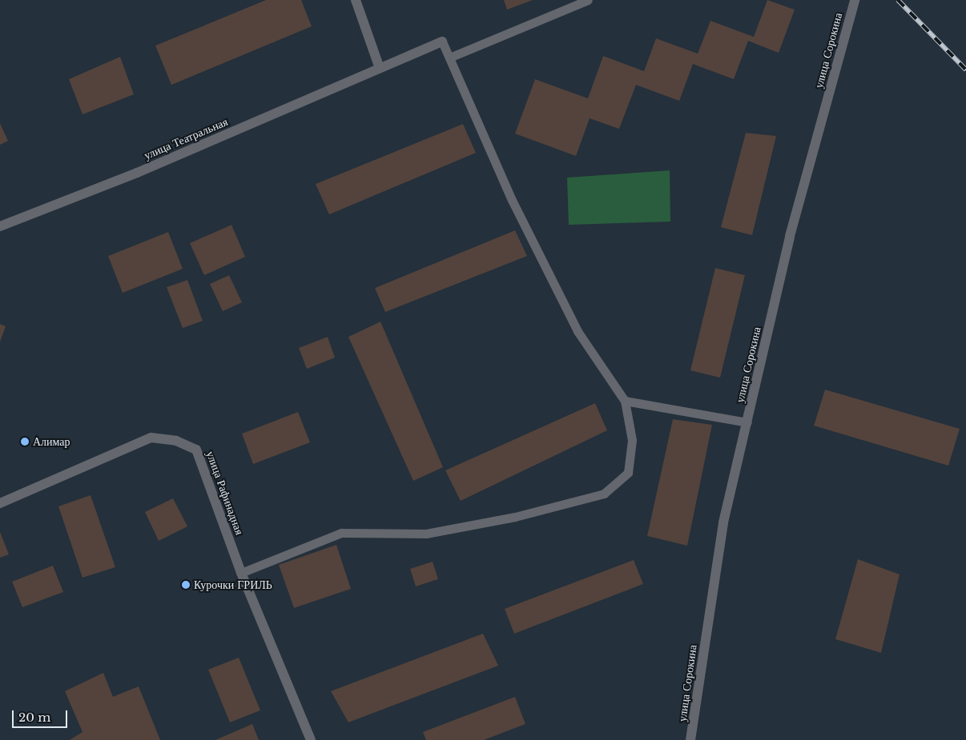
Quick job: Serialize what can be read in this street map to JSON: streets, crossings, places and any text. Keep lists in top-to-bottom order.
{
  "streets": {
    "street": ["улица Сорокина", "улица Театральная", "улица Рафинадная"]
  },
  "places": ["Алимар", "Курочки ГРИЛЬ"],
  "scale_bar": "20 m"
}
